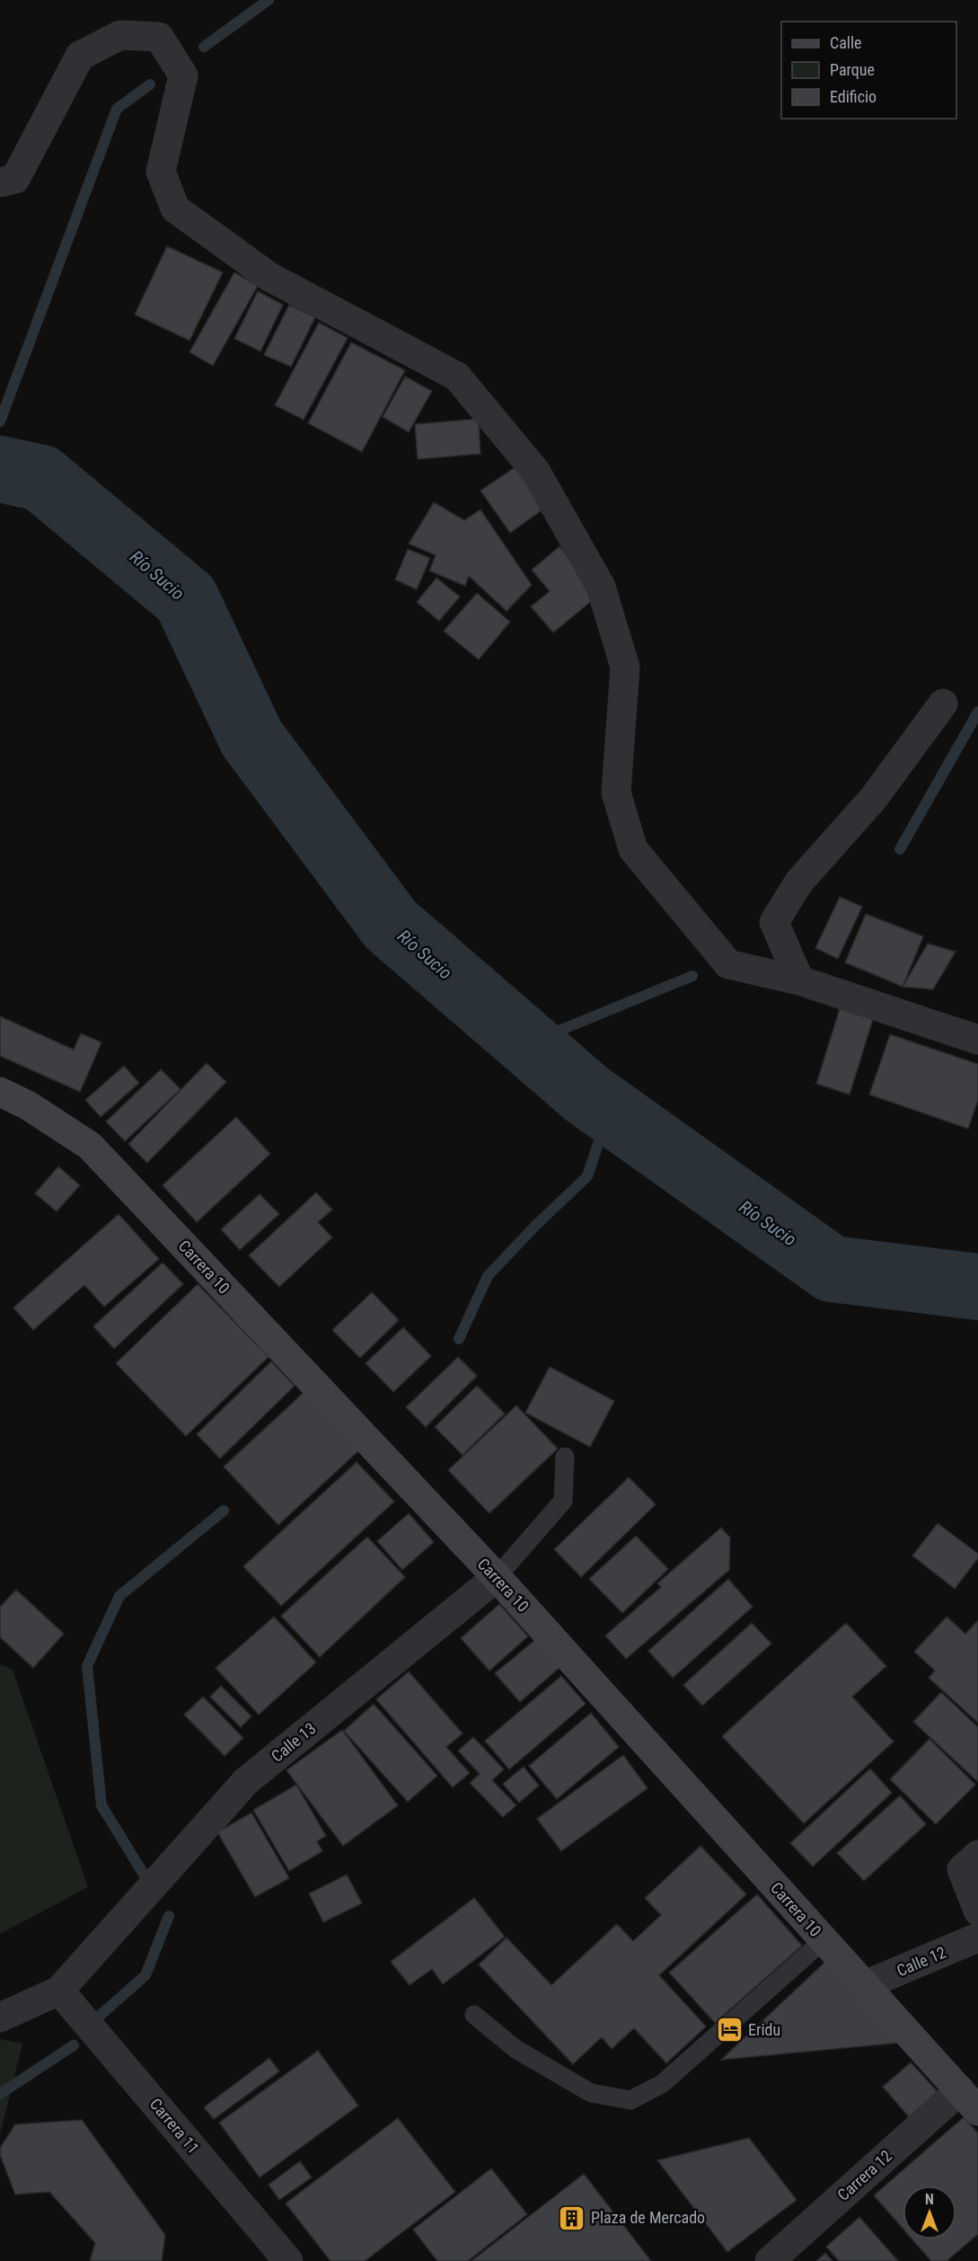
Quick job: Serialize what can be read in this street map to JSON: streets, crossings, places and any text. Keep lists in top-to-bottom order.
{
  "streets": {
    "main road": ["Carrera 10"],
    "street": [
      "Calle 13",
      "Calle 12",
      "Carrera 11",
      "Carrera 12"
    ]
  },
  "crossings": [
    ["Carrera 10", "Calle 13"],
    ["Carrera 10", "Calle 12"],
    ["Carrera 10", "Carrera 12"],
    ["Calle 13", "Carrera 11"]
  ],
  "water": ["Río Sucio"],
  "places": {
    "hotel": ["Eridu"],
    "building": ["Plaza de Mercado"]
  },
  "legend": ["Calle", "Parque", "Edificio"],
  "north": "top"
}
